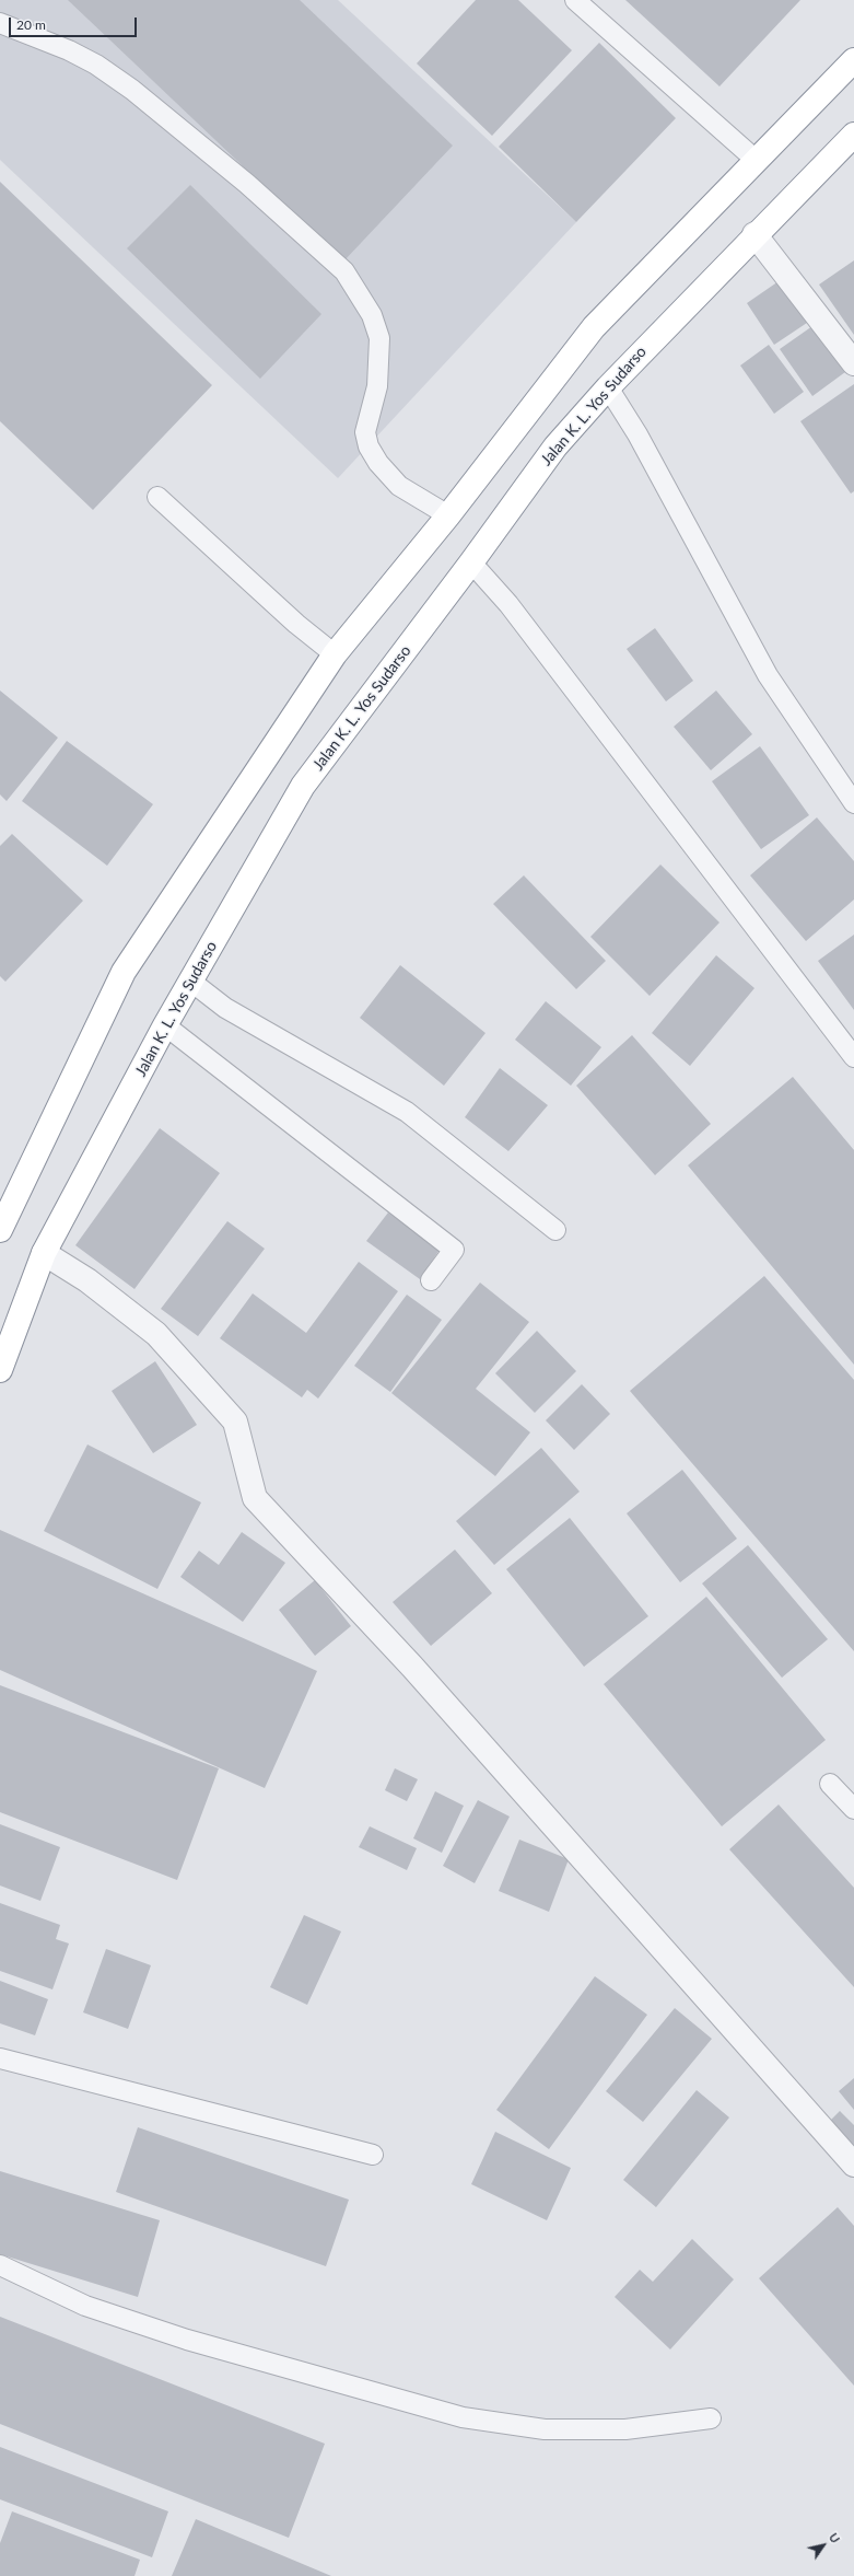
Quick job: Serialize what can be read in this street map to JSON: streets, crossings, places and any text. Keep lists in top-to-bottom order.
{
  "streets": {
    "highway": ["Jalan K. L. Yos Sudarso"]
  },
  "scale_bar": "20 m",
  "north": "top right"
}
